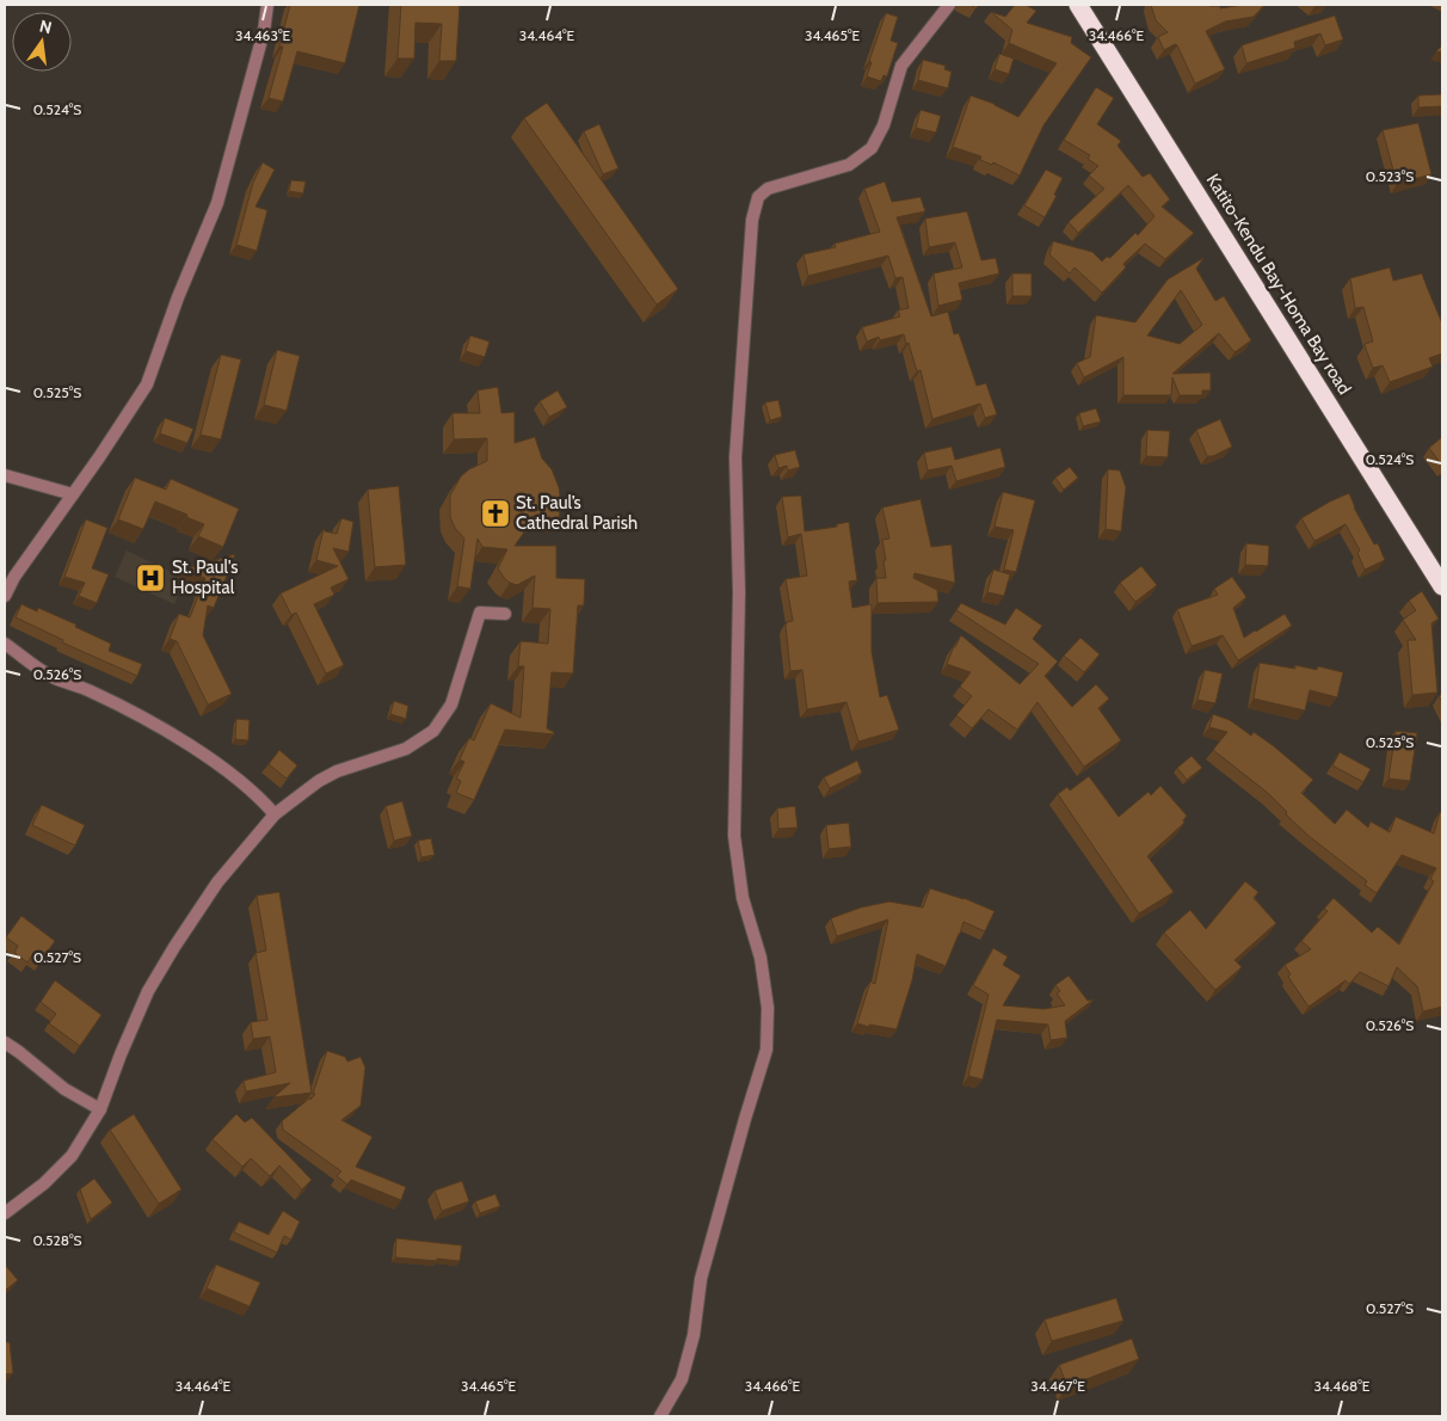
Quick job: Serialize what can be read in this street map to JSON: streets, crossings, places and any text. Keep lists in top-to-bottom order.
{
  "streets": {
    "highway": ["Katito-Kendu Bay-Homa Bay road"]
  },
  "places": {
    "church": ["St. Paul’s Cathedral Parish"],
    "hospital": ["St. Paul's Hospital"]
  },
  "north": "top",
  "coordinates": [
    "34.463°E",
    "34.464°E",
    "34.465°E",
    "34.466°E",
    "0.524°S",
    "0.523°S",
    "0.525°S",
    "0.526°S",
    "0.527°S",
    "0.528°S",
    "34.467°E",
    "34.468°E"
  ]
}
